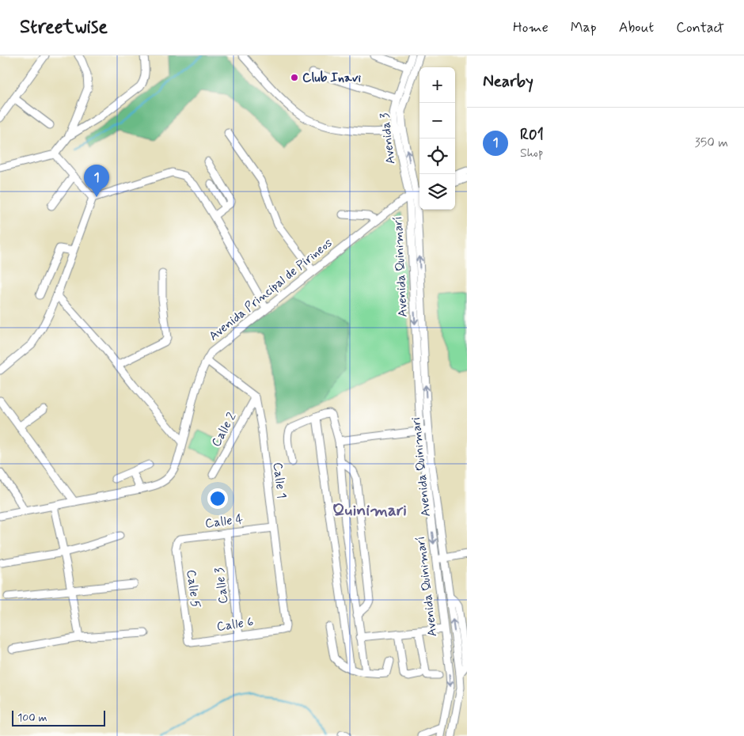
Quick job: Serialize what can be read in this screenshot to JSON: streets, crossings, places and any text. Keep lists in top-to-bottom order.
{
  "streets": {
    "street": [
      "Avenida 3",
      "Avenida Quinimarí",
      "Avenida Principal de Pirineos",
      "Calle 2",
      "Avenida Quinimari",
      "Calle 1",
      "Calle 4",
      "Calle 3",
      "Calle 5",
      "Calle 6"
    ]
  },
  "crossings": [
    ["Avenida 3", "Avenida Quinimarí"],
    ["Avenida 3", "Avenida Principal de Pirineos"],
    ["Avenida 3", "Avenida Quinimari"],
    ["Avenida Quinimarí", "Avenida Principal de Pirineos"],
    ["Avenida Quinimarí", "Avenida Quinimari"],
    ["Avenida Principal de Pirineos", "Avenida Quinimari"],
    ["Calle 2", "Calle 1"],
    ["Calle 1", "Calle 4"],
    ["Calle 1", "Calle 6"],
    ["Calle 4", "Calle 3"],
    ["Calle 4", "Calle 5"],
    ["Calle 3", "Calle 6"],
    ["Calle 5", "Calle 6"]
  ],
  "one_way": ["Avenida Quinimarí", "Avenida Quinimari"],
  "districts": ["Quinimari"],
  "places": ["Club Inavi"],
  "scale_bar": "100 m",
  "page": {
    "header": "Streetwise",
    "nav": [
      "Home",
      "Map",
      "About",
      "Contact"
    ],
    "heading": "Nearby",
    "map_buttons": ["+", "−"],
    "list": [
      {
        "mark": "1",
        "name": "R01",
        "note": "Shop",
        "value": "350 m"
      }
    ],
    "pins": "1",
    "scale": "100 m"
  }
}
